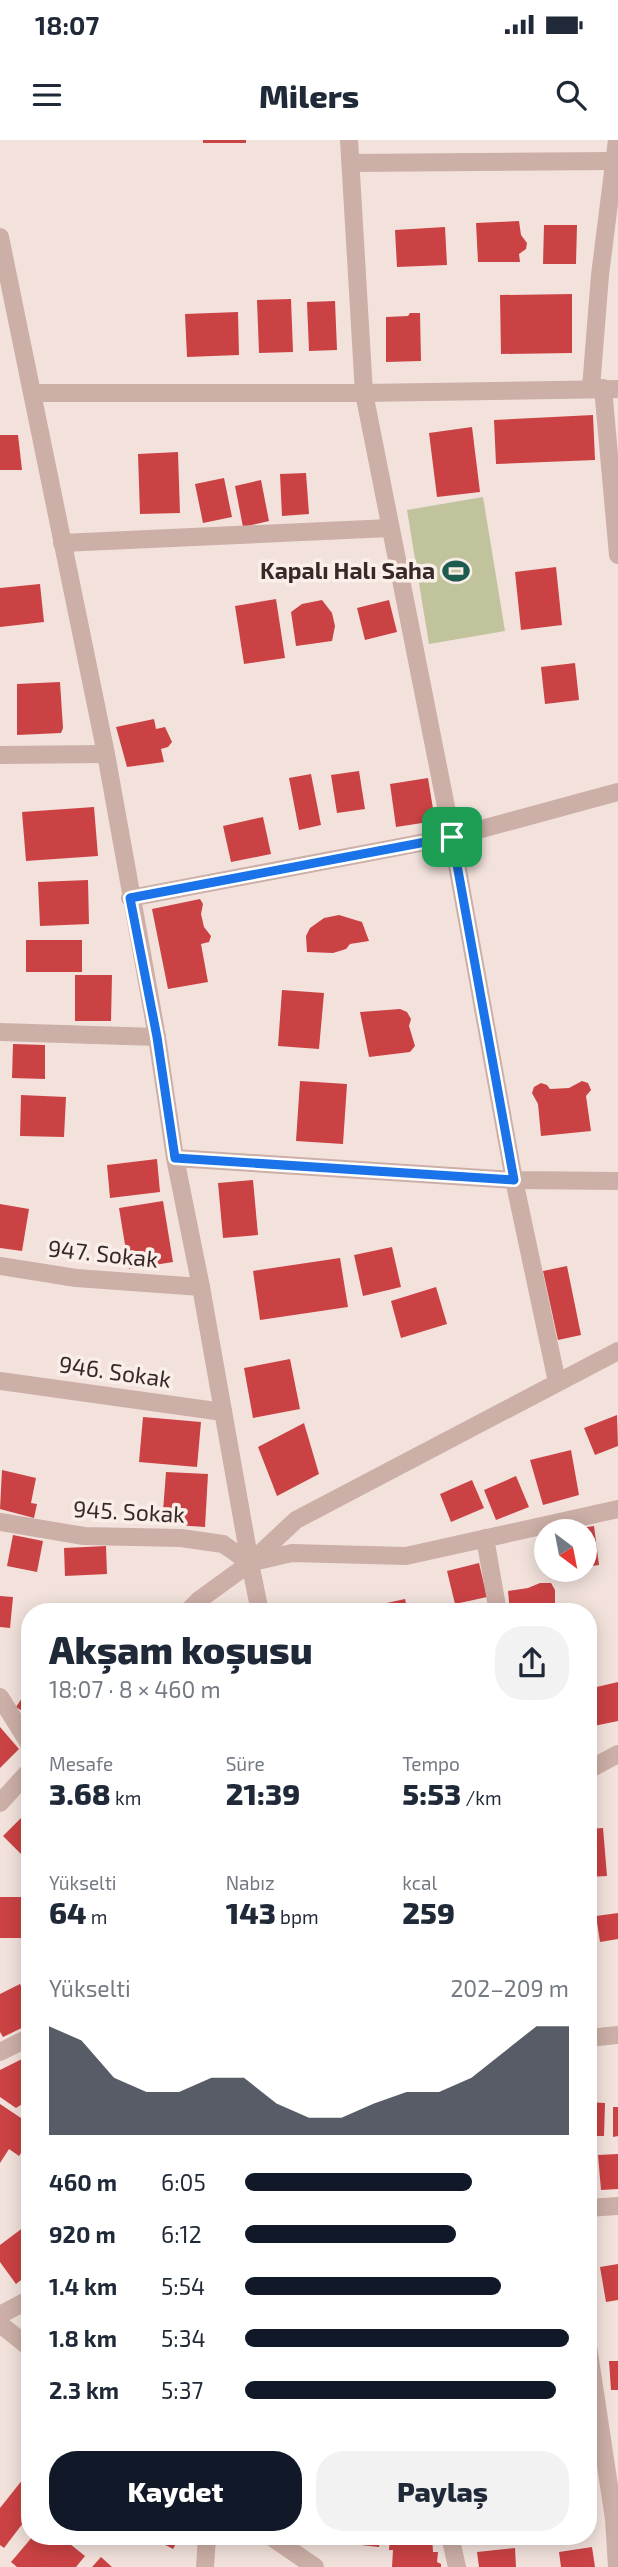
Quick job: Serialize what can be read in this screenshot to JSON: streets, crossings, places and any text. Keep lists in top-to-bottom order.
{
  "streets": {
    "street": ["947. Sokak", "946. Sokak", "945. Sokak"]
  },
  "places": {
    "sports": ["Kapalı Halı Saha"]
  },
  "north": "bottom right",
  "page": {
    "status": "18:07",
    "header": "Milers",
    "heading": ["Akşam koşusu", "18:07 · 8 × 460 m"],
    "stats": [
      ["Mesafe", "3.68 km"],
      ["Süre", "21:39"],
      ["Tempo", "5:53 /km"],
      ["Yükselti", "64 m"],
      ["Nabız", "143 bpm"],
      ["kcal", "259"]
    ],
    "chart": ["Yükselti", "202–209 m"],
    "list": [
      {
        "name": "460 m",
        "note": "6:05"
      },
      {
        "name": "920 m",
        "note": "6:12"
      },
      {
        "name": "1.4 km",
        "note": "5:54"
      },
      {
        "name": "1.8 km",
        "note": "5:34"
      },
      {
        "name": "2.3 km",
        "note": "5:37"
      }
    ],
    "buttons": ["Kaydet", "Paylaş"]
  }
}
